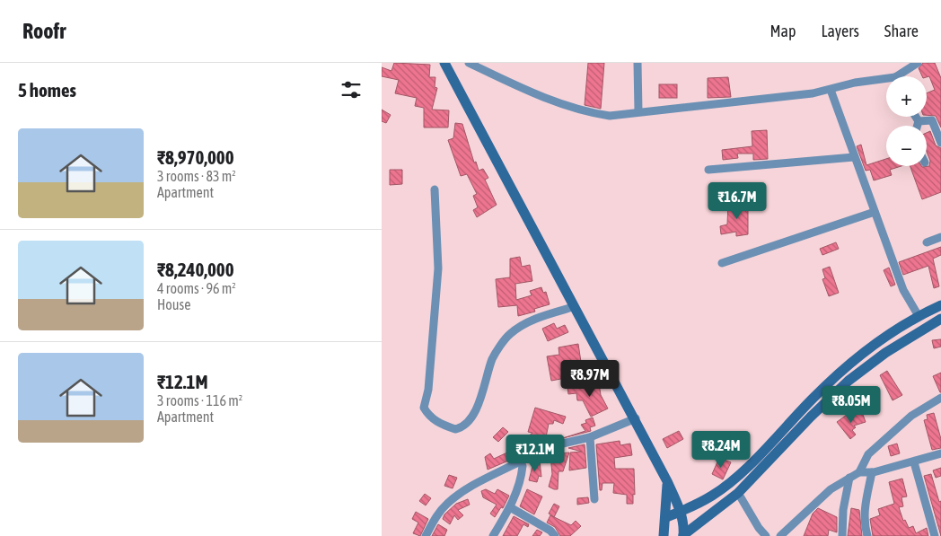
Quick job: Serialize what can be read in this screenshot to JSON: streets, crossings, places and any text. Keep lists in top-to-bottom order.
{
  "page": {
    "header": "Roofr",
    "nav": ["Map", "Layers", "Share"],
    "heading": "5 homes",
    "map_buttons": ["+", "−"],
    "list": [
      {
        "name": "₹8,970,000",
        "note": "3 rooms · 83 m² · Apartment"
      },
      {
        "name": "₹8,240,000",
        "note": "4 rooms · 96 m² · House"
      },
      {
        "name": "₹12.1M",
        "note": "3 rooms · 116 m² · Apartment"
      }
    ],
    "price": [
      "₹16.7M",
      "₹8.97M",
      "₹8.05M",
      "₹8.24M",
      "₹12.1M"
    ]
  }
}
